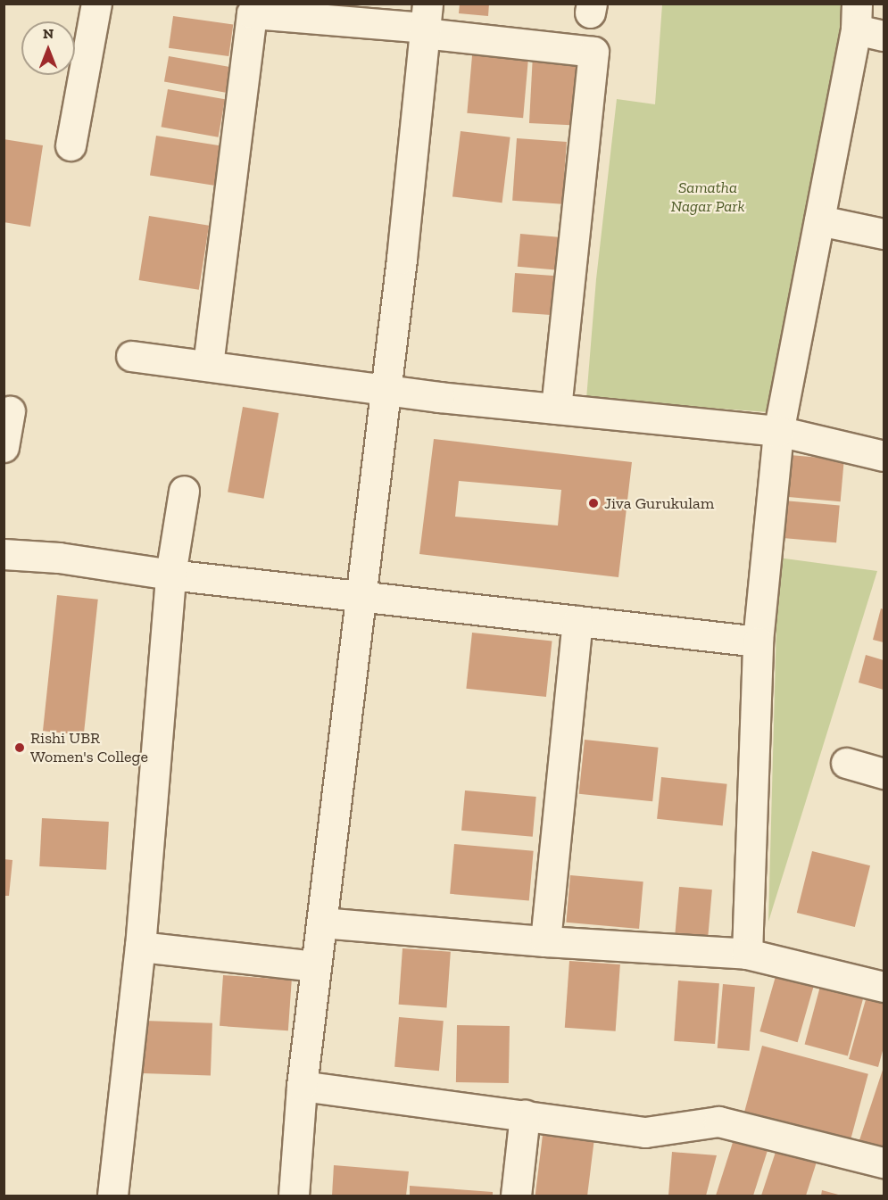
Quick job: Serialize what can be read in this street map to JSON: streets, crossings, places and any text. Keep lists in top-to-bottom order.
{
  "parks": ["Samatha Nagar Park"],
  "places": ["Jiva Gurukulam", "Rishi UBR Women's College"],
  "north": "top"
}
